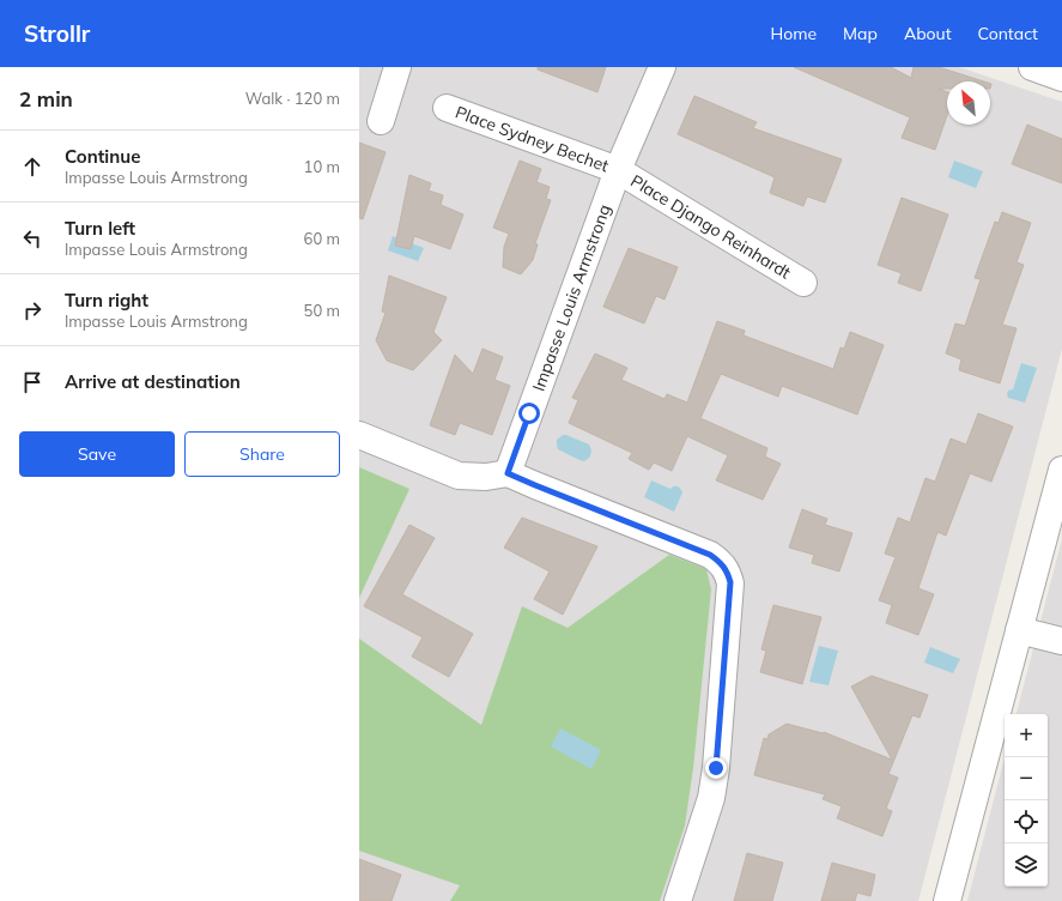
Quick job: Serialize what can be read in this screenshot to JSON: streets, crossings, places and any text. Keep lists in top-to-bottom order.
{
  "streets": {
    "street": ["Place Sydney Bechet", "Place Django Reinhardt", "Impasse Louis Armstrong"]
  },
  "crossings": [
    ["Place Sydney Bechet", "Place Django Reinhardt"],
    ["Place Sydney Bechet", "Impasse Louis Armstrong"],
    ["Place Django Reinhardt", "Impasse Louis Armstrong"]
  ],
  "north": "top left",
  "page": {
    "header": "Strollr",
    "nav": [
      "Home",
      "Map",
      "About",
      "Contact"
    ],
    "heading": ["2 min", "Walk · 120 m"],
    "list": [
      ["Continue", "Impasse Louis Armstrong", "10 m"],
      ["Turn left", "Impasse Louis Armstrong", "60 m"],
      ["Turn right", "Impasse Louis Armstrong", "50 m"],
      "Arrive at destination"
    ],
    "buttons": ["Save", "Share"],
    "map_buttons": ["+", "−"]
  }
}
